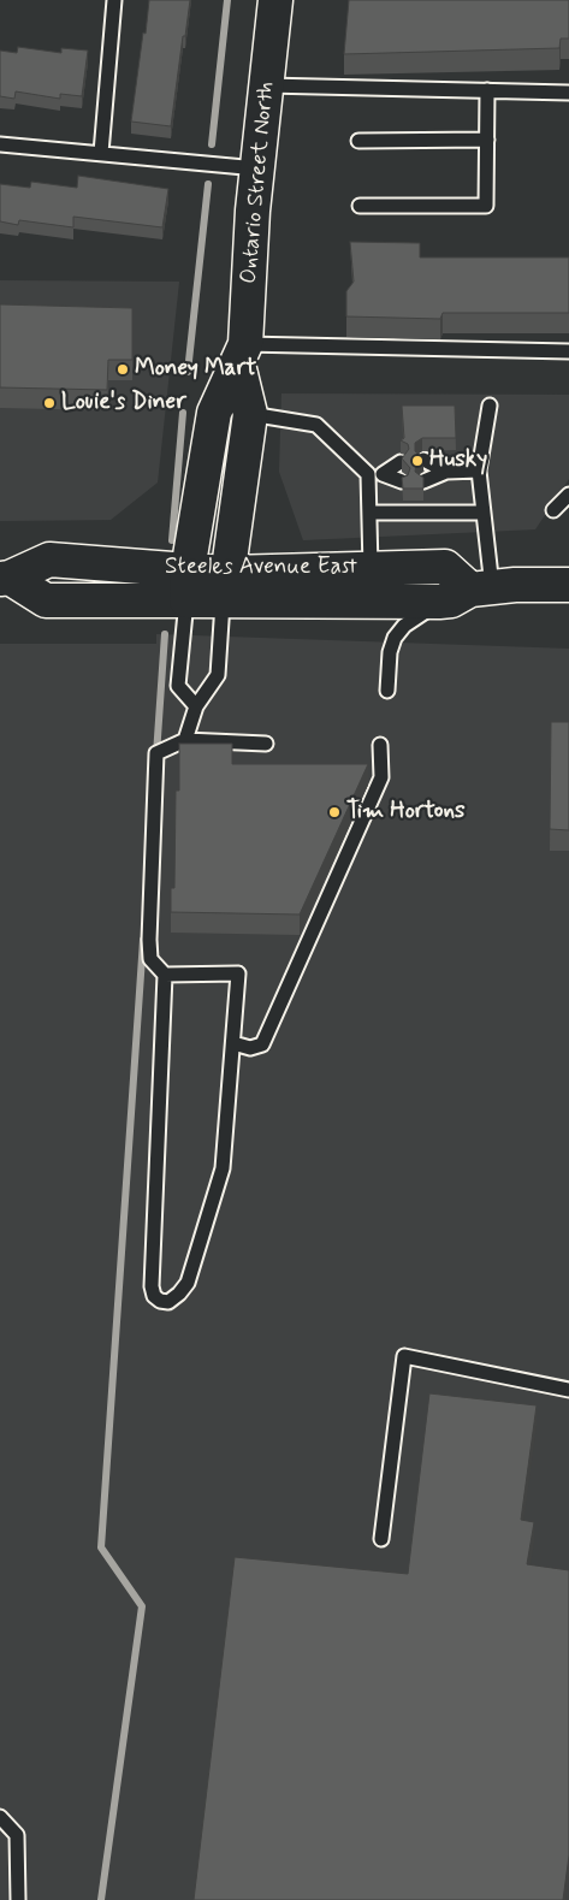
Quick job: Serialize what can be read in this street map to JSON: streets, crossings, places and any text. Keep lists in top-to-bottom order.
{
  "streets": {
    "main road": ["Ontario Street North", "Steeles Avenue East"]
  },
  "crossings": [
    ["Ontario Street North", "Steeles Avenue East"]
  ],
  "places": [
    "Money Mart",
    "Louie's Diner",
    "Husky",
    "Tim Hortons"
  ]
}
